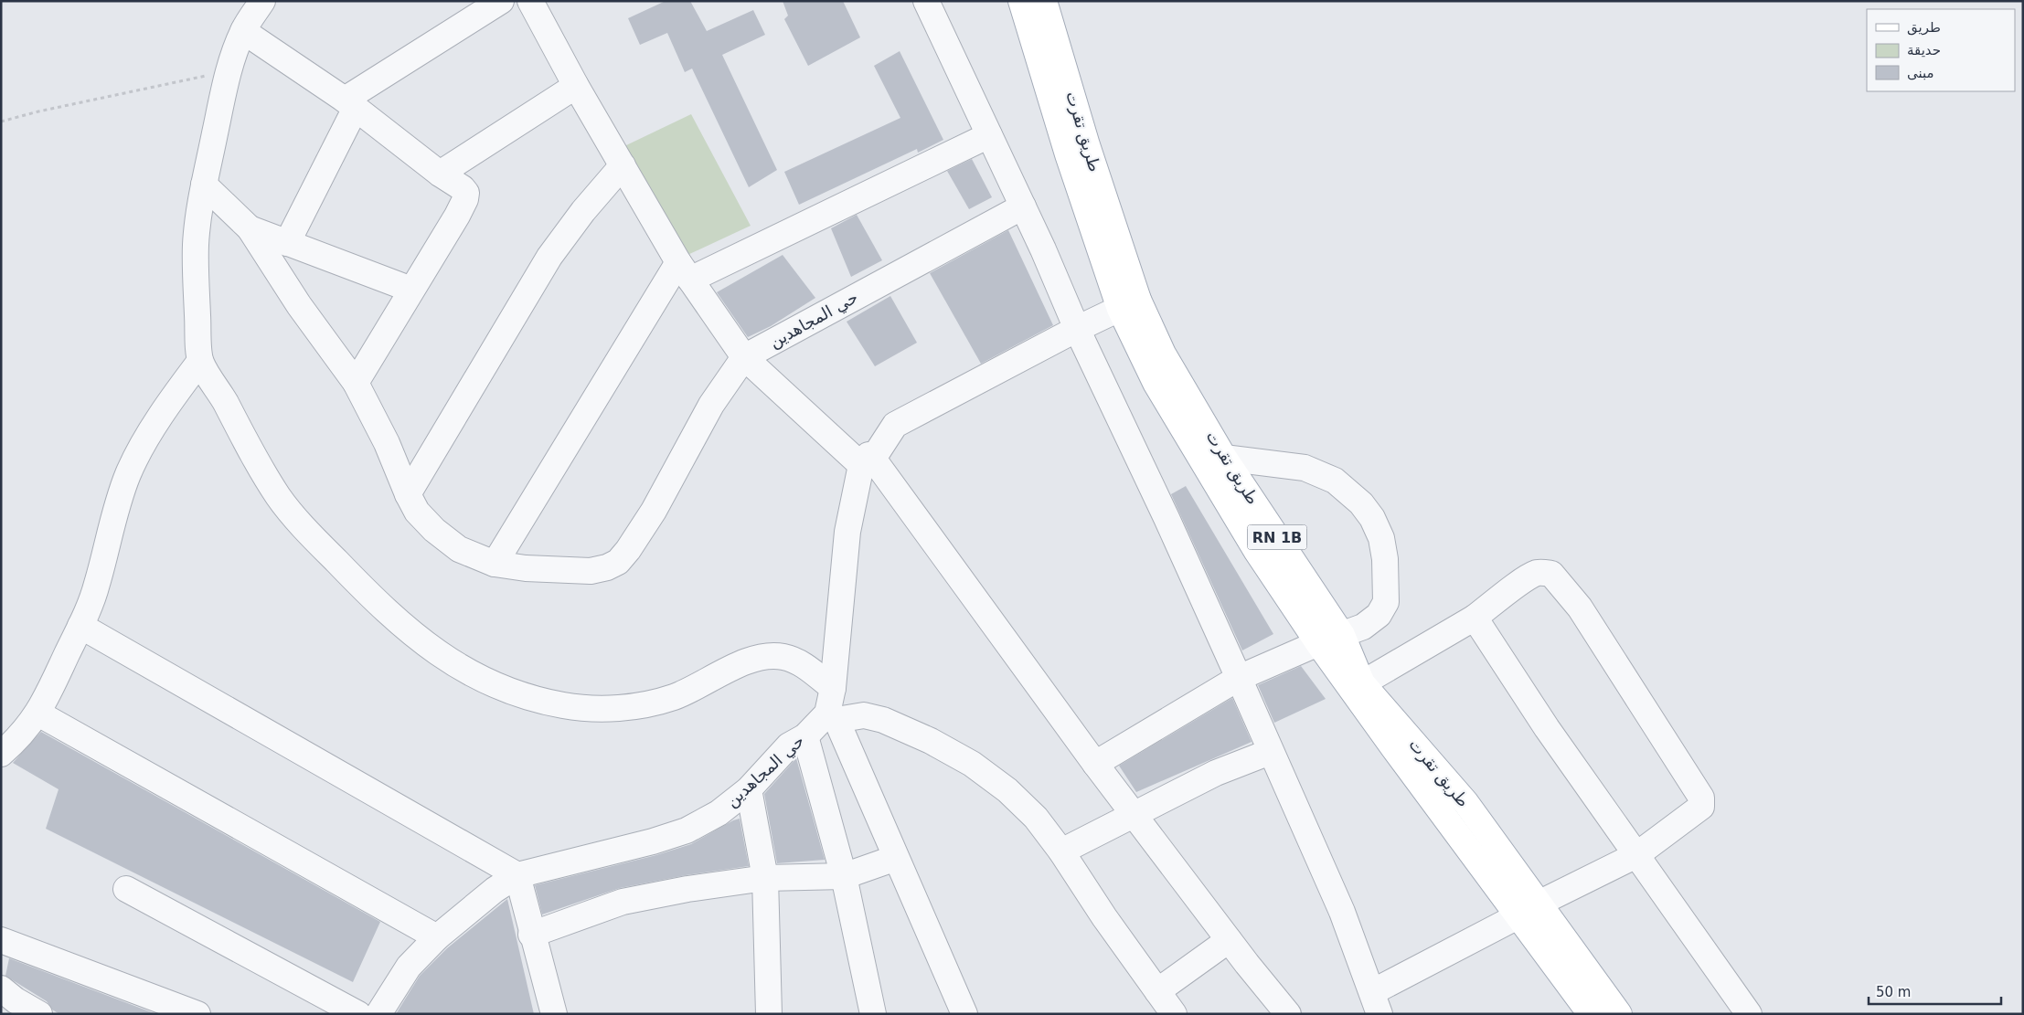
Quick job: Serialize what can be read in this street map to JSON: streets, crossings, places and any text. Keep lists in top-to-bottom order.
{
  "streets": {
    "main road": ["طريق تقرت", "RN 1B"],
    "street": ["حي المجاهدين"]
  },
  "legend": ["طريق", "حديقة", "مبنى"],
  "scale_bar": "50 m"
}
